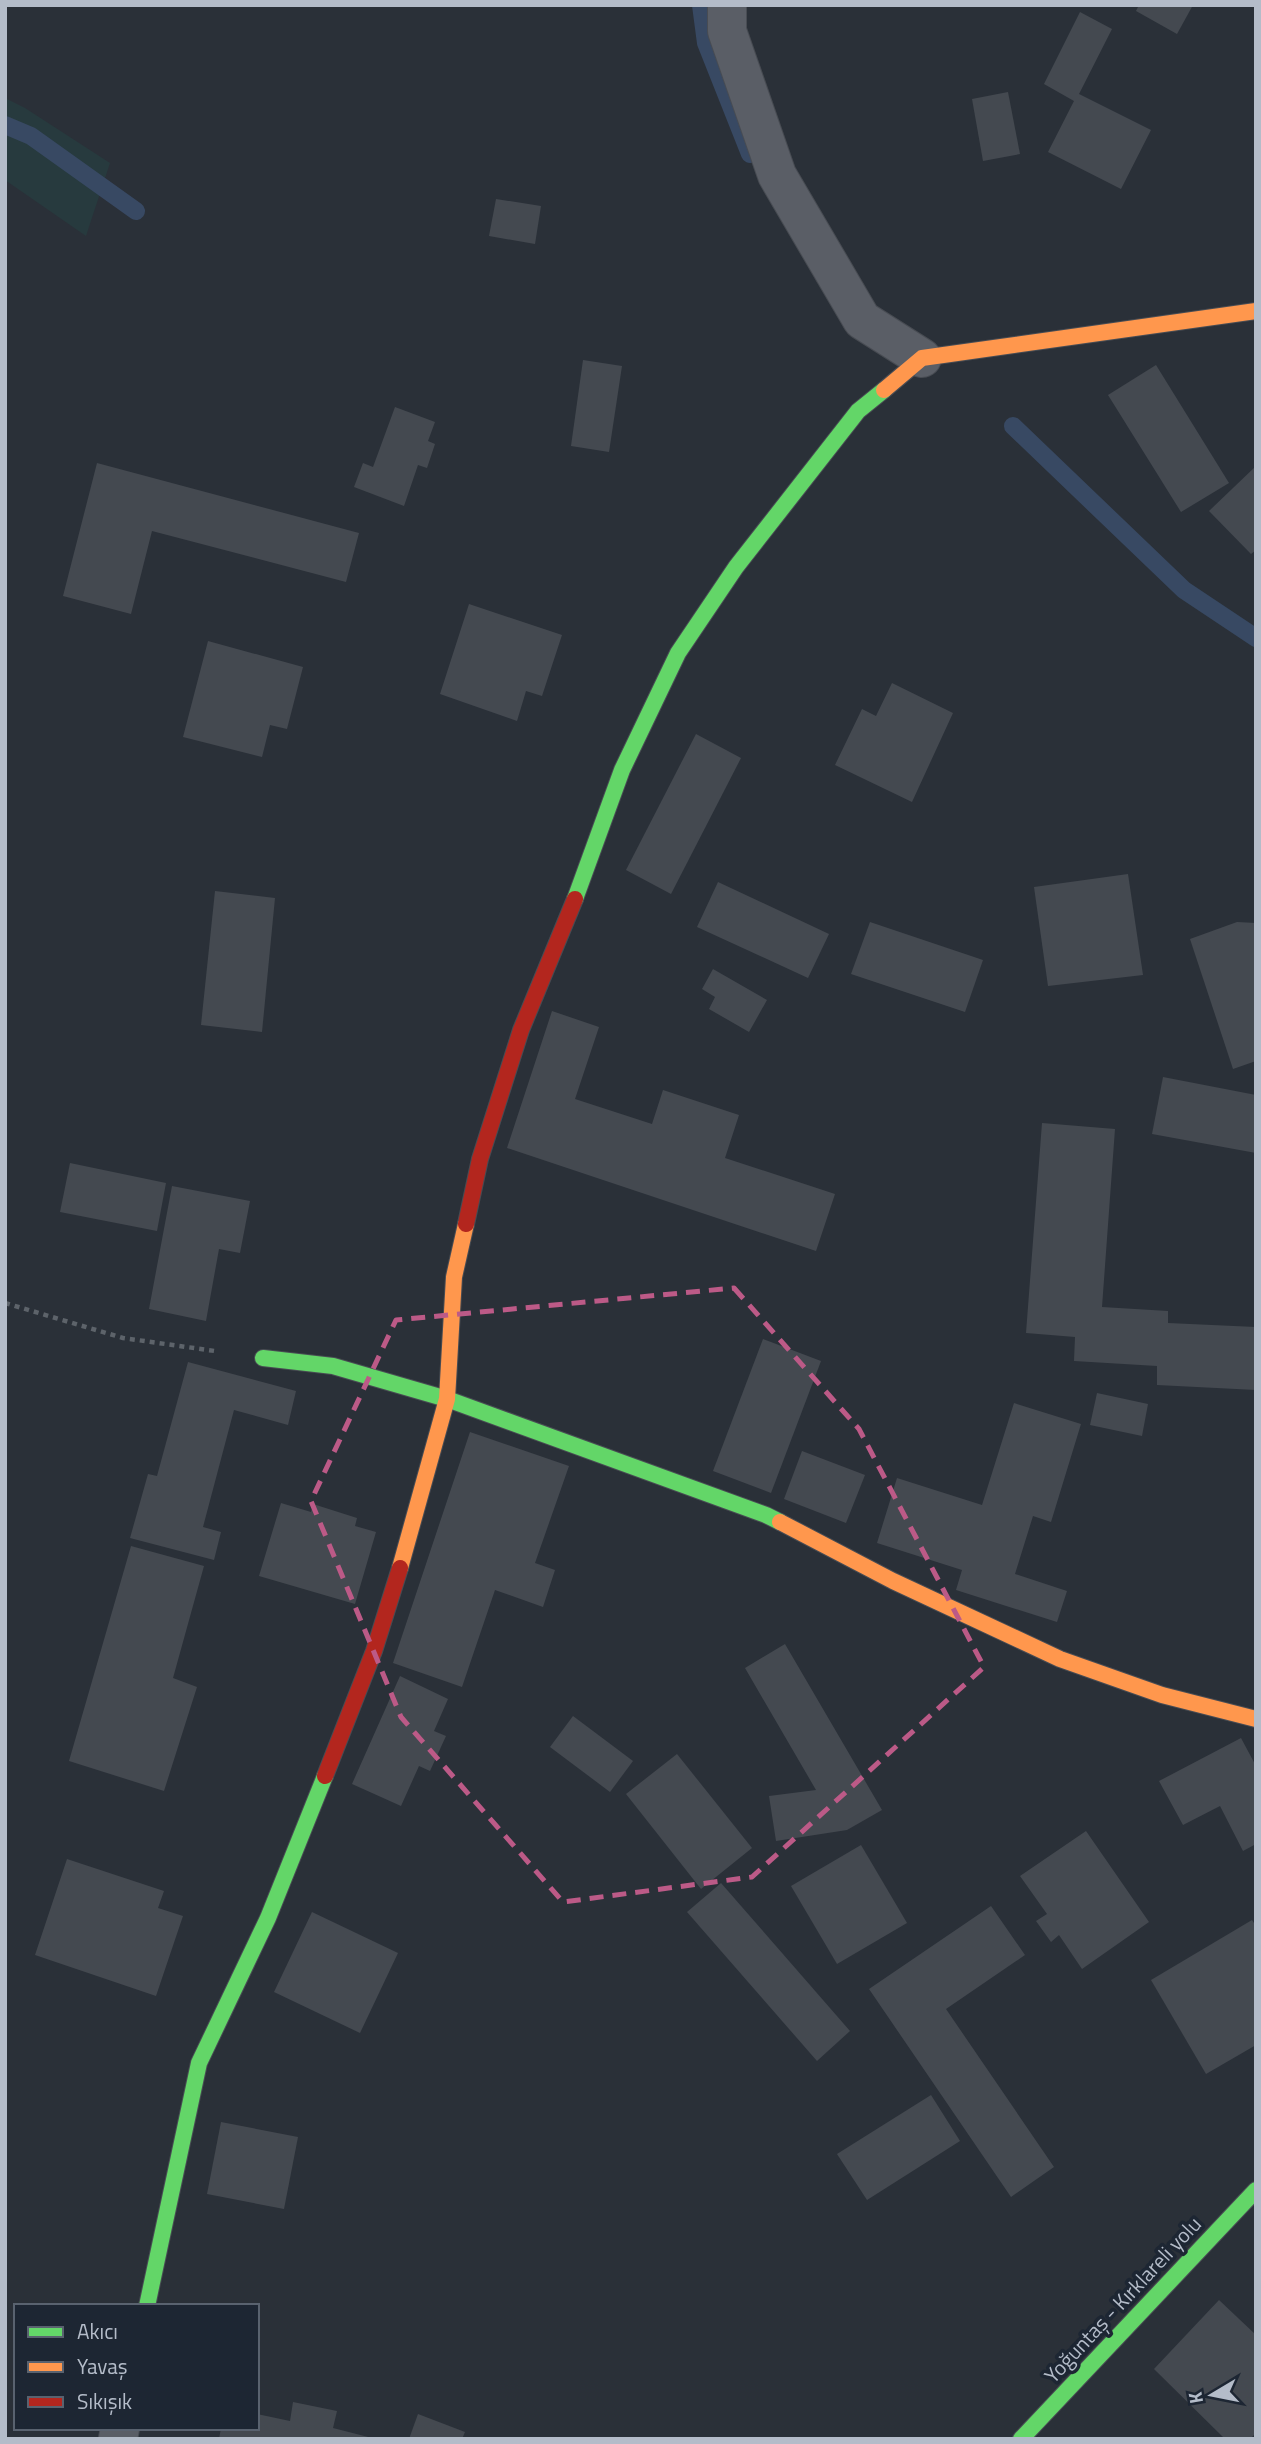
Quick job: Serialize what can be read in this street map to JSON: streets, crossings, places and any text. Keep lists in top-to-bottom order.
{
  "streets": {
    "street": ["Yoğuntaş - Kırklareli yolu"]
  },
  "legend": ["Akıcı", "Yavaş", "Sıkışık"],
  "north": "left"
}
